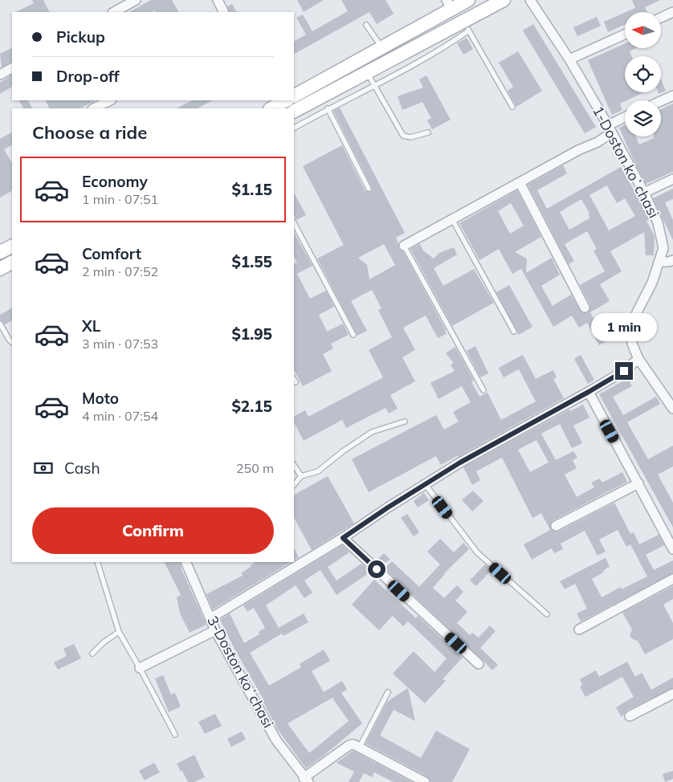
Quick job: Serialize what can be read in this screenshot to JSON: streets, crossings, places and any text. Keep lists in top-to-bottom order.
{
  "streets": {
    "street": ["1-Doston koʻchasi", "3-Doston koʻchasi"]
  },
  "north": "left",
  "page": {
    "banner": ["Pickup", "Drop-off"],
    "heading": "Choose a ride",
    "list": [
      {
        "name": "Economy",
        "note": "1 min · 07:51",
        "value": "$1.15"
      },
      {
        "name": "Comfort",
        "note": "2 min · 07:52",
        "value": "$1.55"
      },
      {
        "name": "XL",
        "note": "3 min · 07:53",
        "value": "$1.95"
      },
      {
        "name": "Moto",
        "note": "4 min · 07:54",
        "value": "$2.15"
      }
    ],
    "bubble": "1 min",
    "pay": ["Cash", "250 m"],
    "buttons": "Confirm"
  }
}
